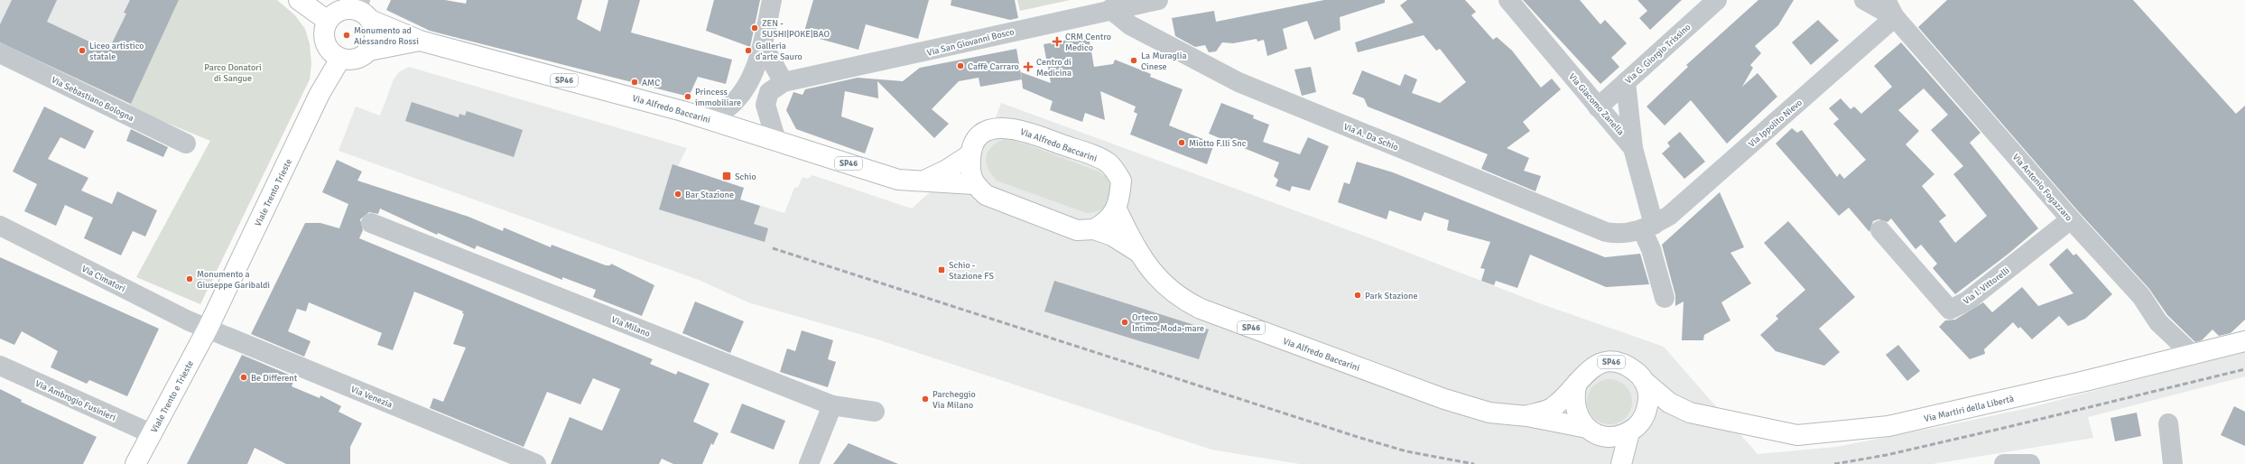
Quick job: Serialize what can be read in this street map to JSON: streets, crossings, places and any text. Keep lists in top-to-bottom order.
{
  "streets": {
    "main road": [
      "SP46",
      "Via Alfredo Baccarini",
      "Viale Trento Trieste",
      "Viale Trento e Trieste",
      "Via Martiri della Libertà"
    ],
    "street": [
      "Via San Giovanni Bosco",
      "Via G. Giorgio Trissino",
      "Via Sebastiano Bologna",
      "Via Giacomo Zanella",
      "Via Ippolito Nievo",
      "Via A. Da Schio",
      "Via Antonio Fogazzaro",
      "Via Cimatori",
      "Via I. Vittorelli",
      "Via Milano",
      "Via Venezia",
      "Via Ambrogio Fusinieri"
    ]
  },
  "crossings": [
    ["Via San Giovanni Bosco", "Via Alfredo Baccarini"],
    ["Via San Giovanni Bosco", "Via A. Da Schio"],
    ["Via G. Giorgio Trissino", "Via Giacomo Zanella"],
    ["Via Giacomo Zanella", "Via Ippolito Nievo"],
    ["Via Giacomo Zanella", "Via A. Da Schio"],
    ["Via Alfredo Baccarini", "Viale Trento Trieste"],
    ["Via Alfredo Baccarini", "Via Martiri della Libertà"],
    ["Via Ippolito Nievo", "Via A. Da Schio"],
    ["Via Ippolito Nievo", "Via Antonio Fogazzaro"],
    ["Via Antonio Fogazzaro", "Via I. Vittorelli"],
    ["Via Antonio Fogazzaro", "Via Martiri della Libertà"],
    ["Viale Trento Trieste", "Via Cimatori"],
    ["Viale Trento Trieste", "Viale Trento e Trieste"],
    ["Viale Trento Trieste", "Via Venezia"],
    ["Via Cimatori", "Viale Trento e Trieste"],
    ["Via Cimatori", "Via Venezia"],
    ["Viale Trento e Trieste", "Via Venezia"],
    ["Viale Trento e Trieste", "Via Ambrogio Fusinieri"]
  ],
  "parks": ["Parco Donatori di Sangue"],
  "places": {
    "other": [
      "ZEN - SUSHI|POKE|BAO",
      "Monumento ad Alessandro Rossi",
      "Liceo artistico statale",
      "Galleria d'arte Sauro",
      "La Muraglia Cinese",
      "Caffè Carraro",
      "AMC",
      "Princess immobiliare",
      "Miotto F.lli Snc",
      "Bar Stazione",
      "Monumento a Giuseppe Garibaldi",
      "Park Stazione",
      "Orteco Intimo-Moda-mare",
      "Be Different",
      "Parcheggio Via Milano"
    ],
    "health": ["CRM Centro Medico", "Centro di Medicina"],
    "transit": ["Schio", "Schio - Stazione FS"]
  }
}
